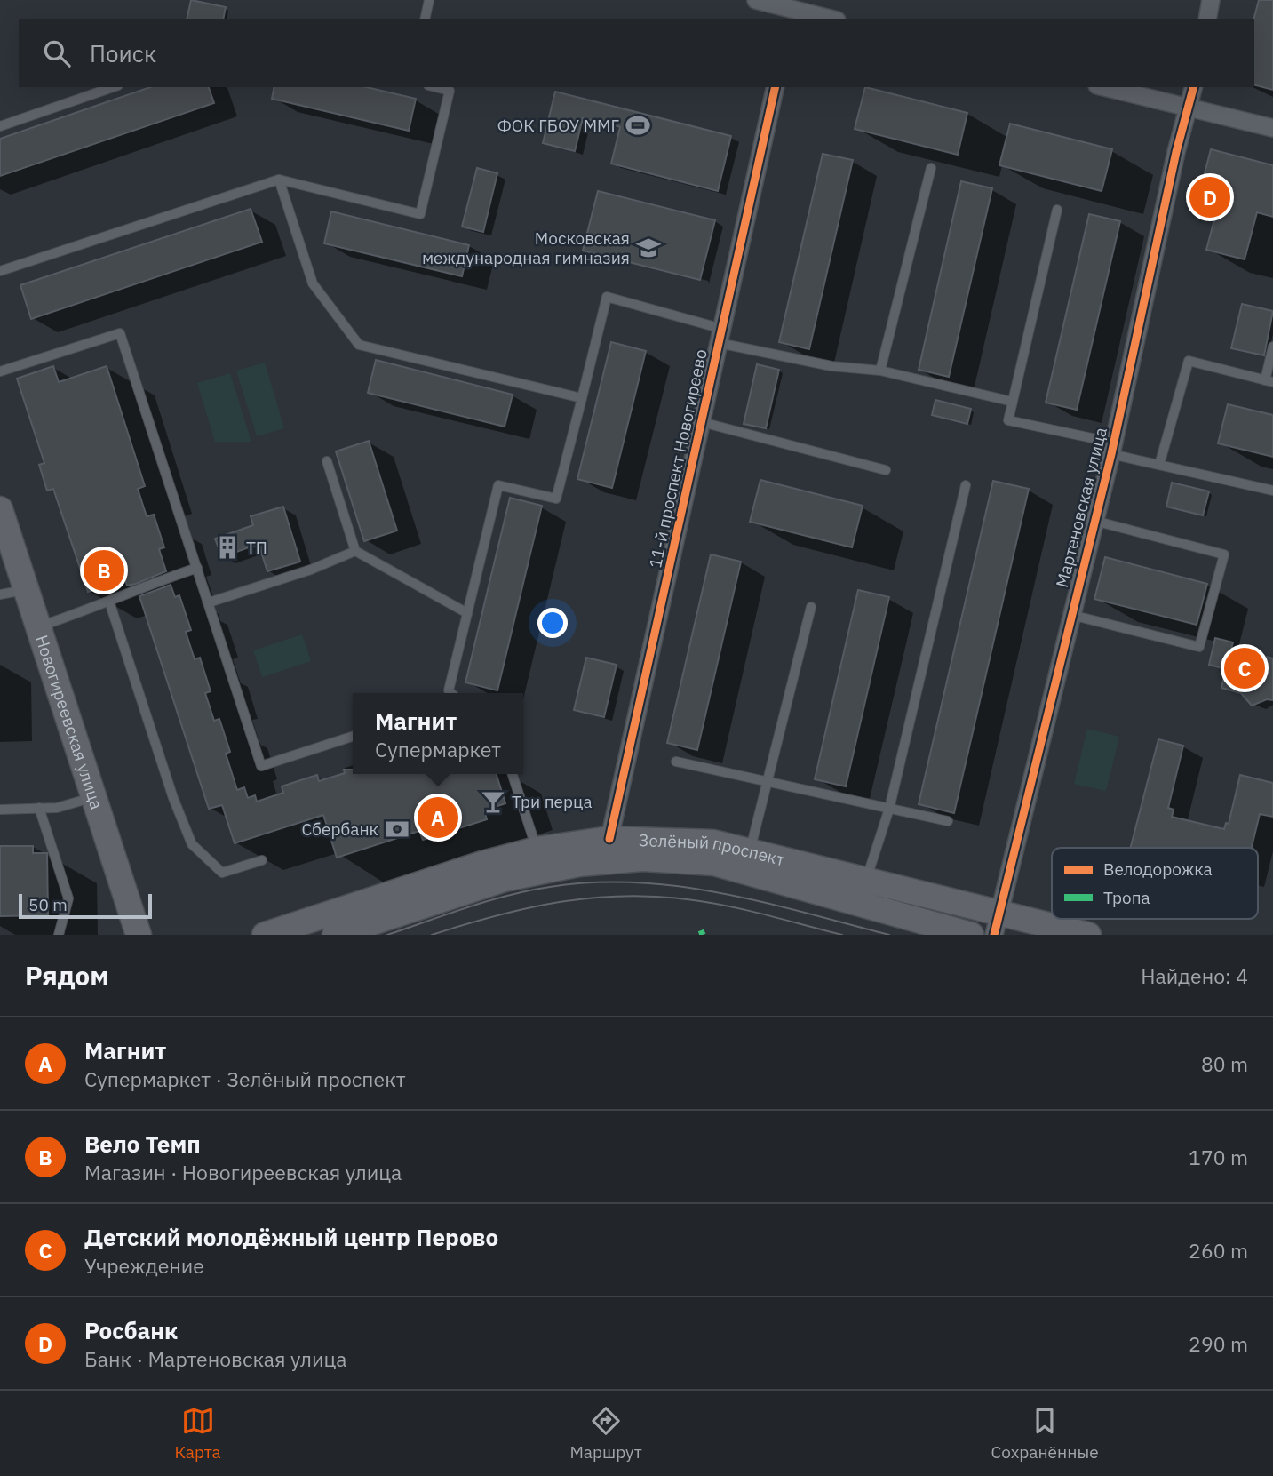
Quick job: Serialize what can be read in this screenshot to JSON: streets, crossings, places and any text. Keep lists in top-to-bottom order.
{
  "streets": {
    "main road": ["Новогиреевская улица", "Зелёный проспект"],
    "street": ["11-й проспект Новогиреево", "Мартеновская улица"]
  },
  "crossings": [
    ["11-й проспект Новогиреево", "Зелёный проспект"],
    ["Мартеновская улица", "Зелёный проспект"]
  ],
  "places": {
    "sports": ["ФОК ГБОУ ММГ"],
    "school or university": ["Московская международная гимназия"],
    "building": ["ТП"],
    "bar": ["Три перца"],
    "bank": ["Сбербанк"]
  },
  "legend": ["Велодорожка", "Тропа"],
  "scale_bar": "50 m",
  "page": {
    "search": "Поиск",
    "pins": [
      "D",
      "B",
      "C",
      "A"
    ],
    "popup": ["Магнит", "Супермаркет"],
    "scale": "50 m",
    "heading": ["Рядом", "Найдено: 4"],
    "list": [
      {
        "mark": "A",
        "name": "Магнит",
        "note": "Супермаркет · Зелёный проспект",
        "value": "80 m"
      },
      {
        "mark": "B",
        "name": "Вело Темп",
        "note": "Магазин · Новогиреевская улица",
        "value": "170 m"
      },
      {
        "mark": "C",
        "name": "Детский молодёжный центр Перово",
        "note": "Учреждение",
        "value": "260 m"
      },
      {
        "mark": "D",
        "name": "Росбанк",
        "note": "Банк · Мартеновская улица",
        "value": "290 m"
      }
    ],
    "nav": ["Карта", "Маршрут", "Сохранённые"]
  }
}
